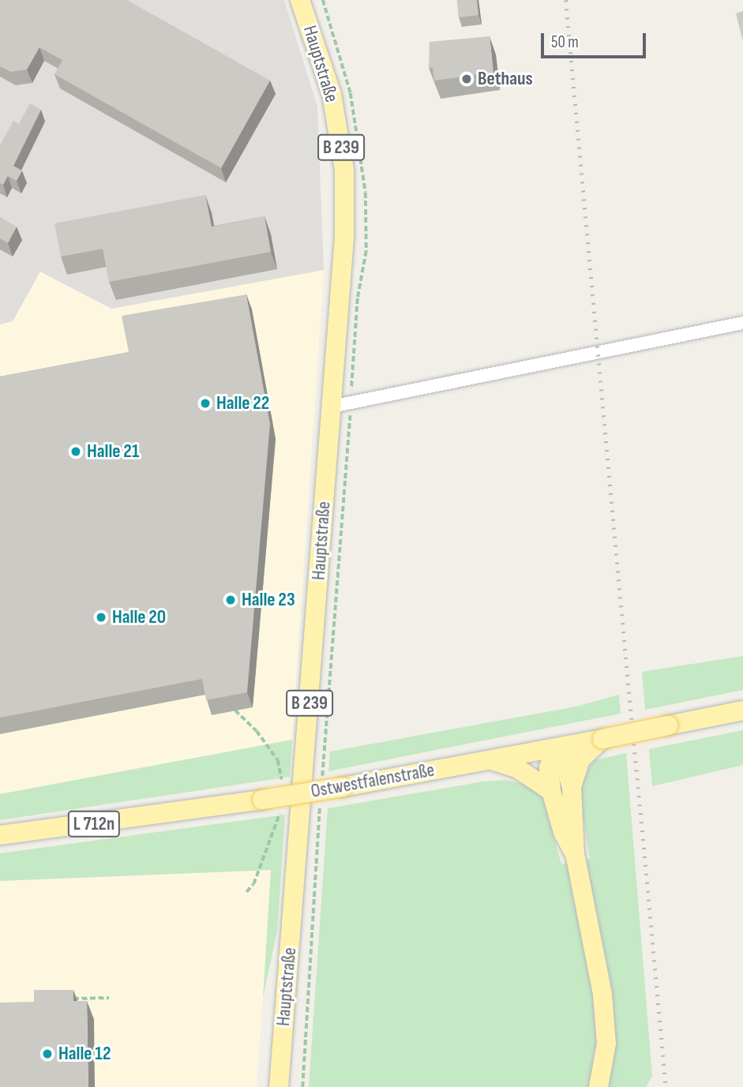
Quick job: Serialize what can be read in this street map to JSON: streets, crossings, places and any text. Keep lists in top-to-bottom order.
{
  "streets": {
    "main road": [
      "Hauptstraße",
      "B 239",
      "Ostwestfalenstraße",
      "L 712n"
    ]
  },
  "places": [
    "Bethaus",
    "Halle 22",
    "Halle 21",
    "Halle 23",
    "Halle 20",
    "Halle 12"
  ],
  "scale_bar": "50 m"
}
